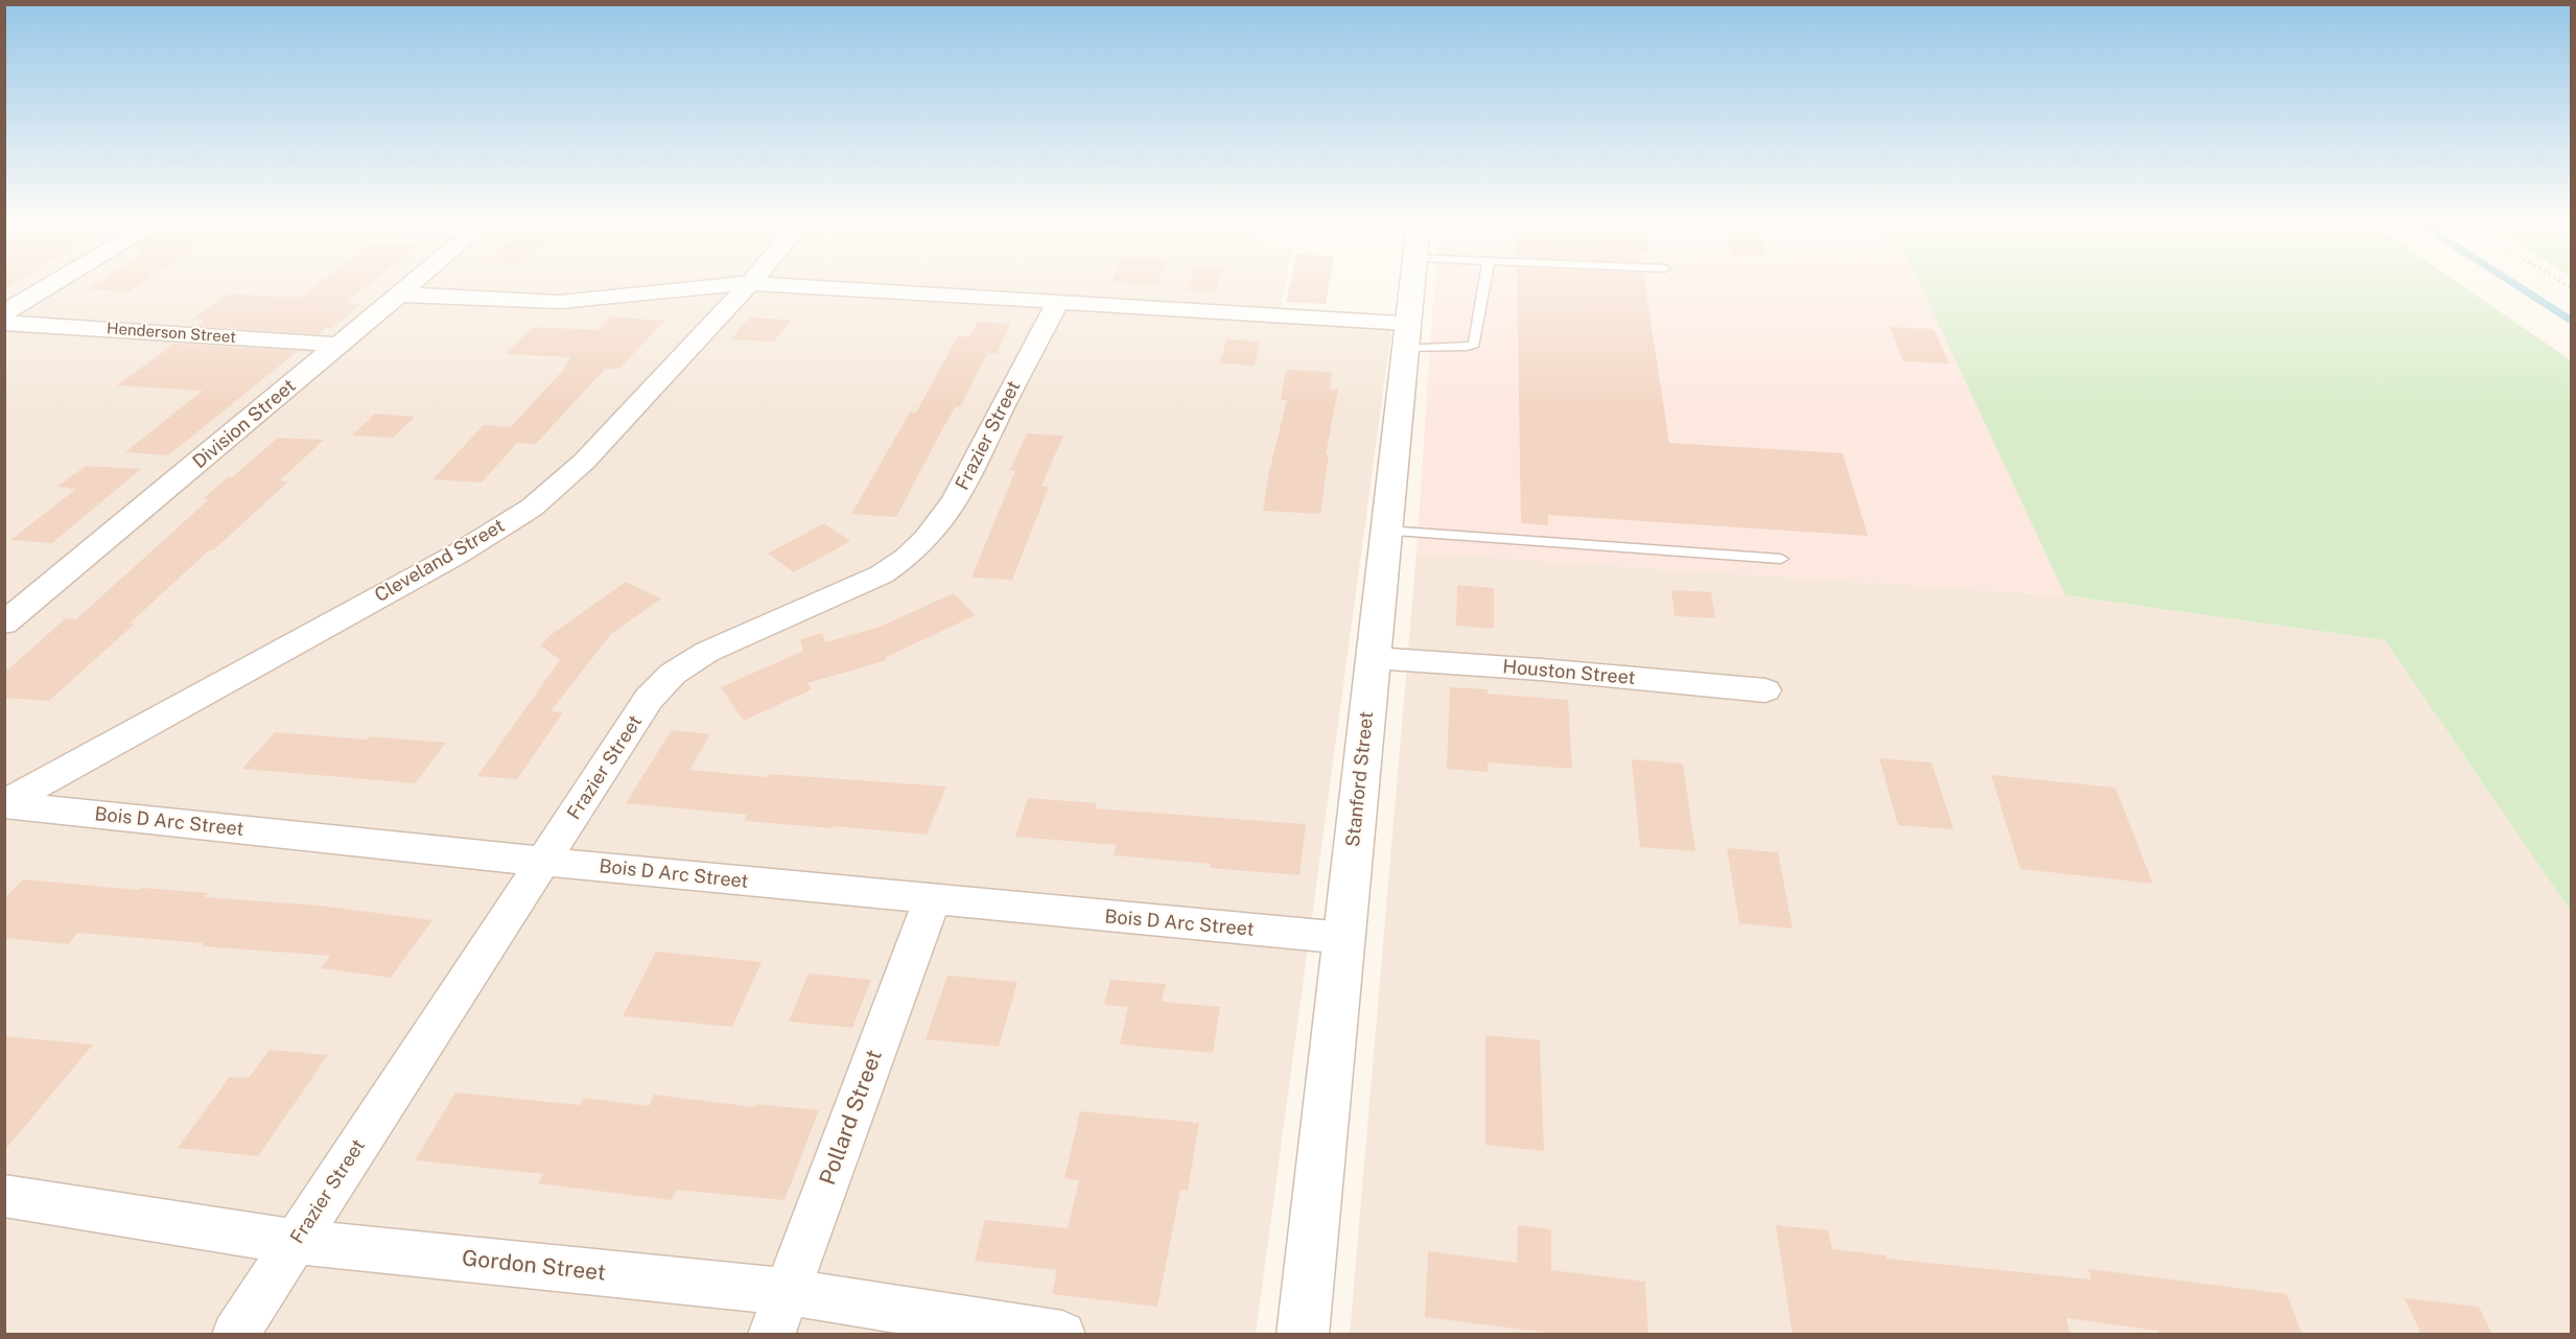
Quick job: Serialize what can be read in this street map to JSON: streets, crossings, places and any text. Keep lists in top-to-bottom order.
{
  "streets": {
    "street": [
      "Henderson Street",
      "Division Street",
      "Frazier Street",
      "Cleveland Street",
      "Houston Street",
      "Stanford Street",
      "Bois D Arc Street",
      "Pollard Street",
      "Gordon Street"
    ]
  },
  "crossings": [
    ["Henderson Street", "Division Street"],
    ["Frazier Street", "Bois D Arc Street"],
    ["Frazier Street", "Gordon Street"],
    ["Cleveland Street", "Bois D Arc Street"],
    ["Houston Street", "Stanford Street"],
    ["Stanford Street", "Bois D Arc Street"],
    ["Bois D Arc Street", "Pollard Street"],
    ["Pollard Street", "Gordon Street"]
  ]
}
